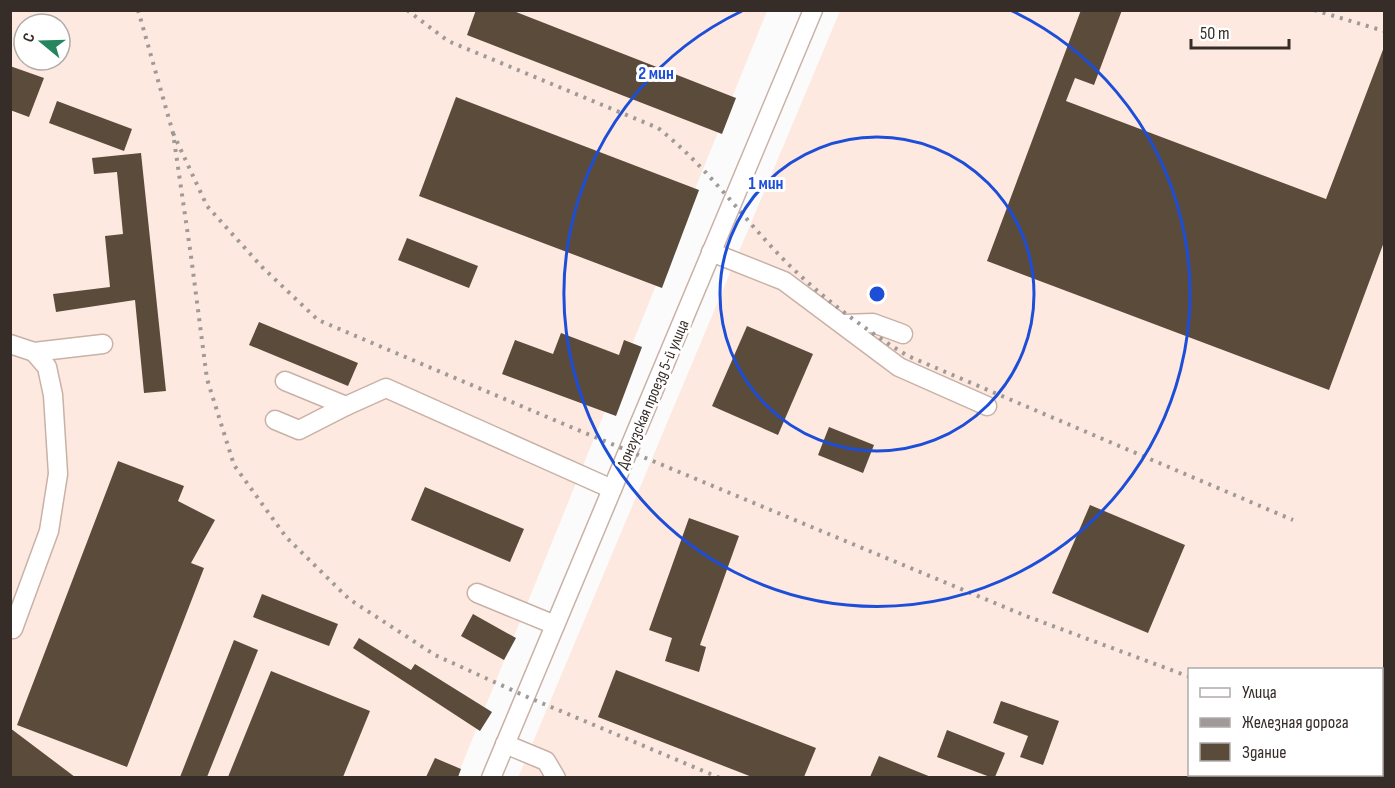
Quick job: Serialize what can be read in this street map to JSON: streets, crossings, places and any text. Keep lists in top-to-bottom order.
{
  "streets": {
    "street": ["Донгузская проезд 5-й улица"]
  },
  "legend": ["Улица", "Железная дорога", "Здание"],
  "scale_bar": "50 m",
  "north": "left",
  "rings": ["2 мин", "1 мин"]
}
